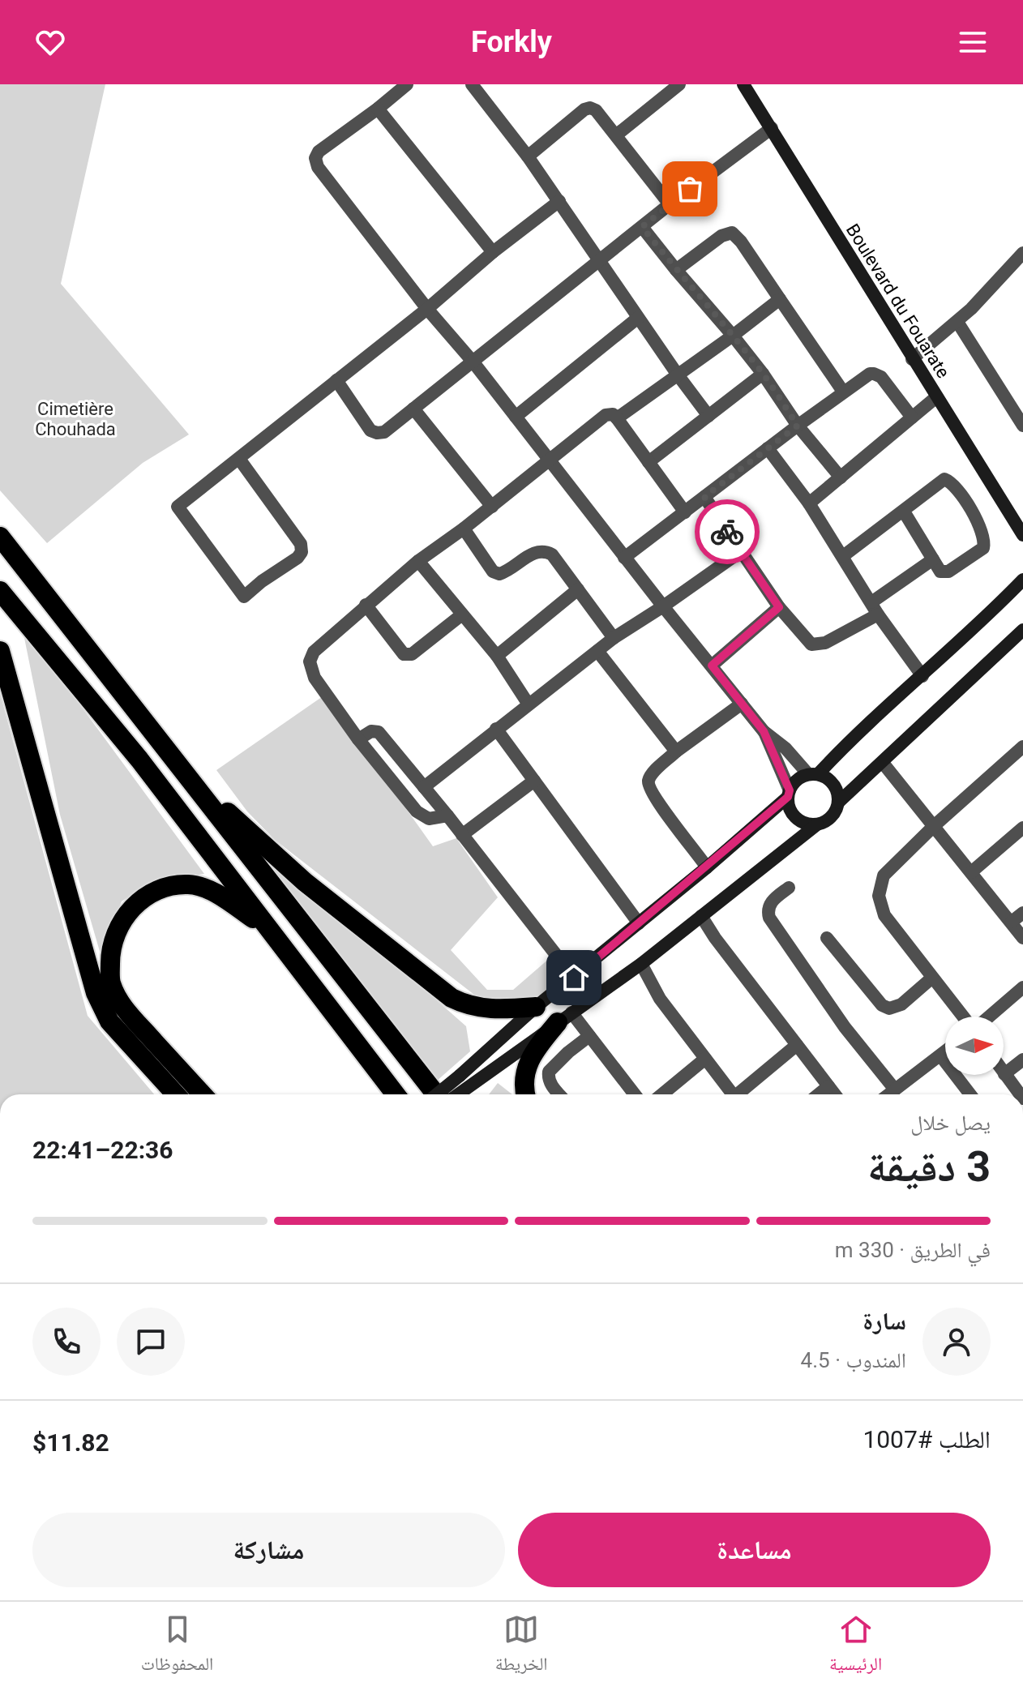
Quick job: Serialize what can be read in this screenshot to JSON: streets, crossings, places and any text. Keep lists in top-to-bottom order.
{
  "streets": {
    "main road": ["Boulevard du Fouarate"]
  },
  "parks": ["Cimetière Chouhada"],
  "north": "right",
  "page": {
    "header": "Forkly",
    "heading": ["3 دقيقة", "يصل خلال", "22:36–22:41"],
    "panel": [
      "سارة",
      "المندوب · 4.5",
      "الطلب #1007",
      "$11.82"
    ],
    "bar": "في الطريق · 330 m",
    "buttons": ["مساعدة", "مشاركة"],
    "tabs": ["الرئيسية", "الخريطة", "المحفوظات"]
  }
}
